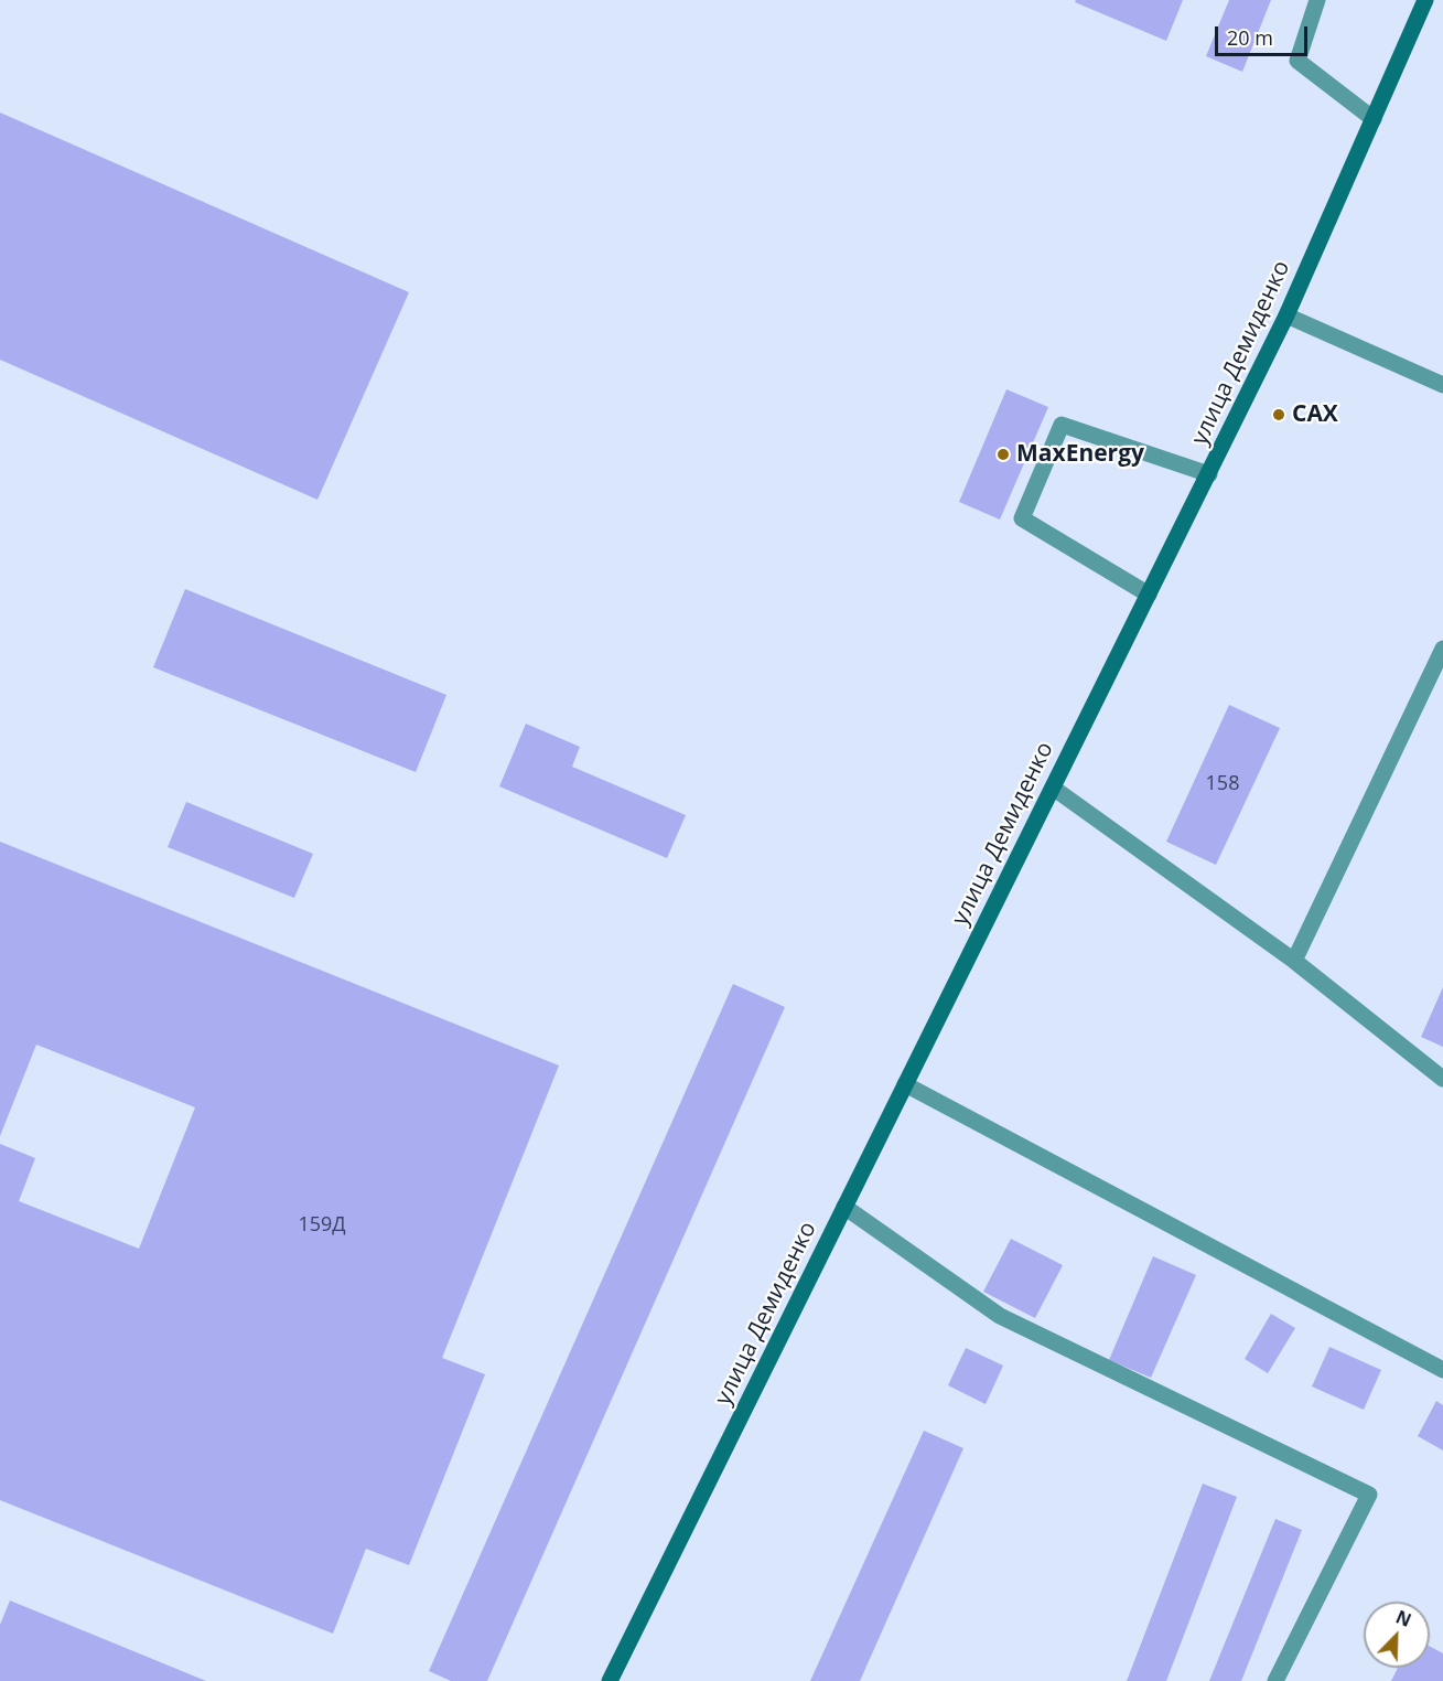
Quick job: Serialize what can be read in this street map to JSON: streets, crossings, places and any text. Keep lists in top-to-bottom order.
{
  "streets": {
    "main road": ["улица Демиденко"]
  },
  "places": ["САХ", "MaxEnergy"],
  "house_numbers": ["158", "159Д"],
  "scale_bar": "20 m",
  "north": "top right"
}
